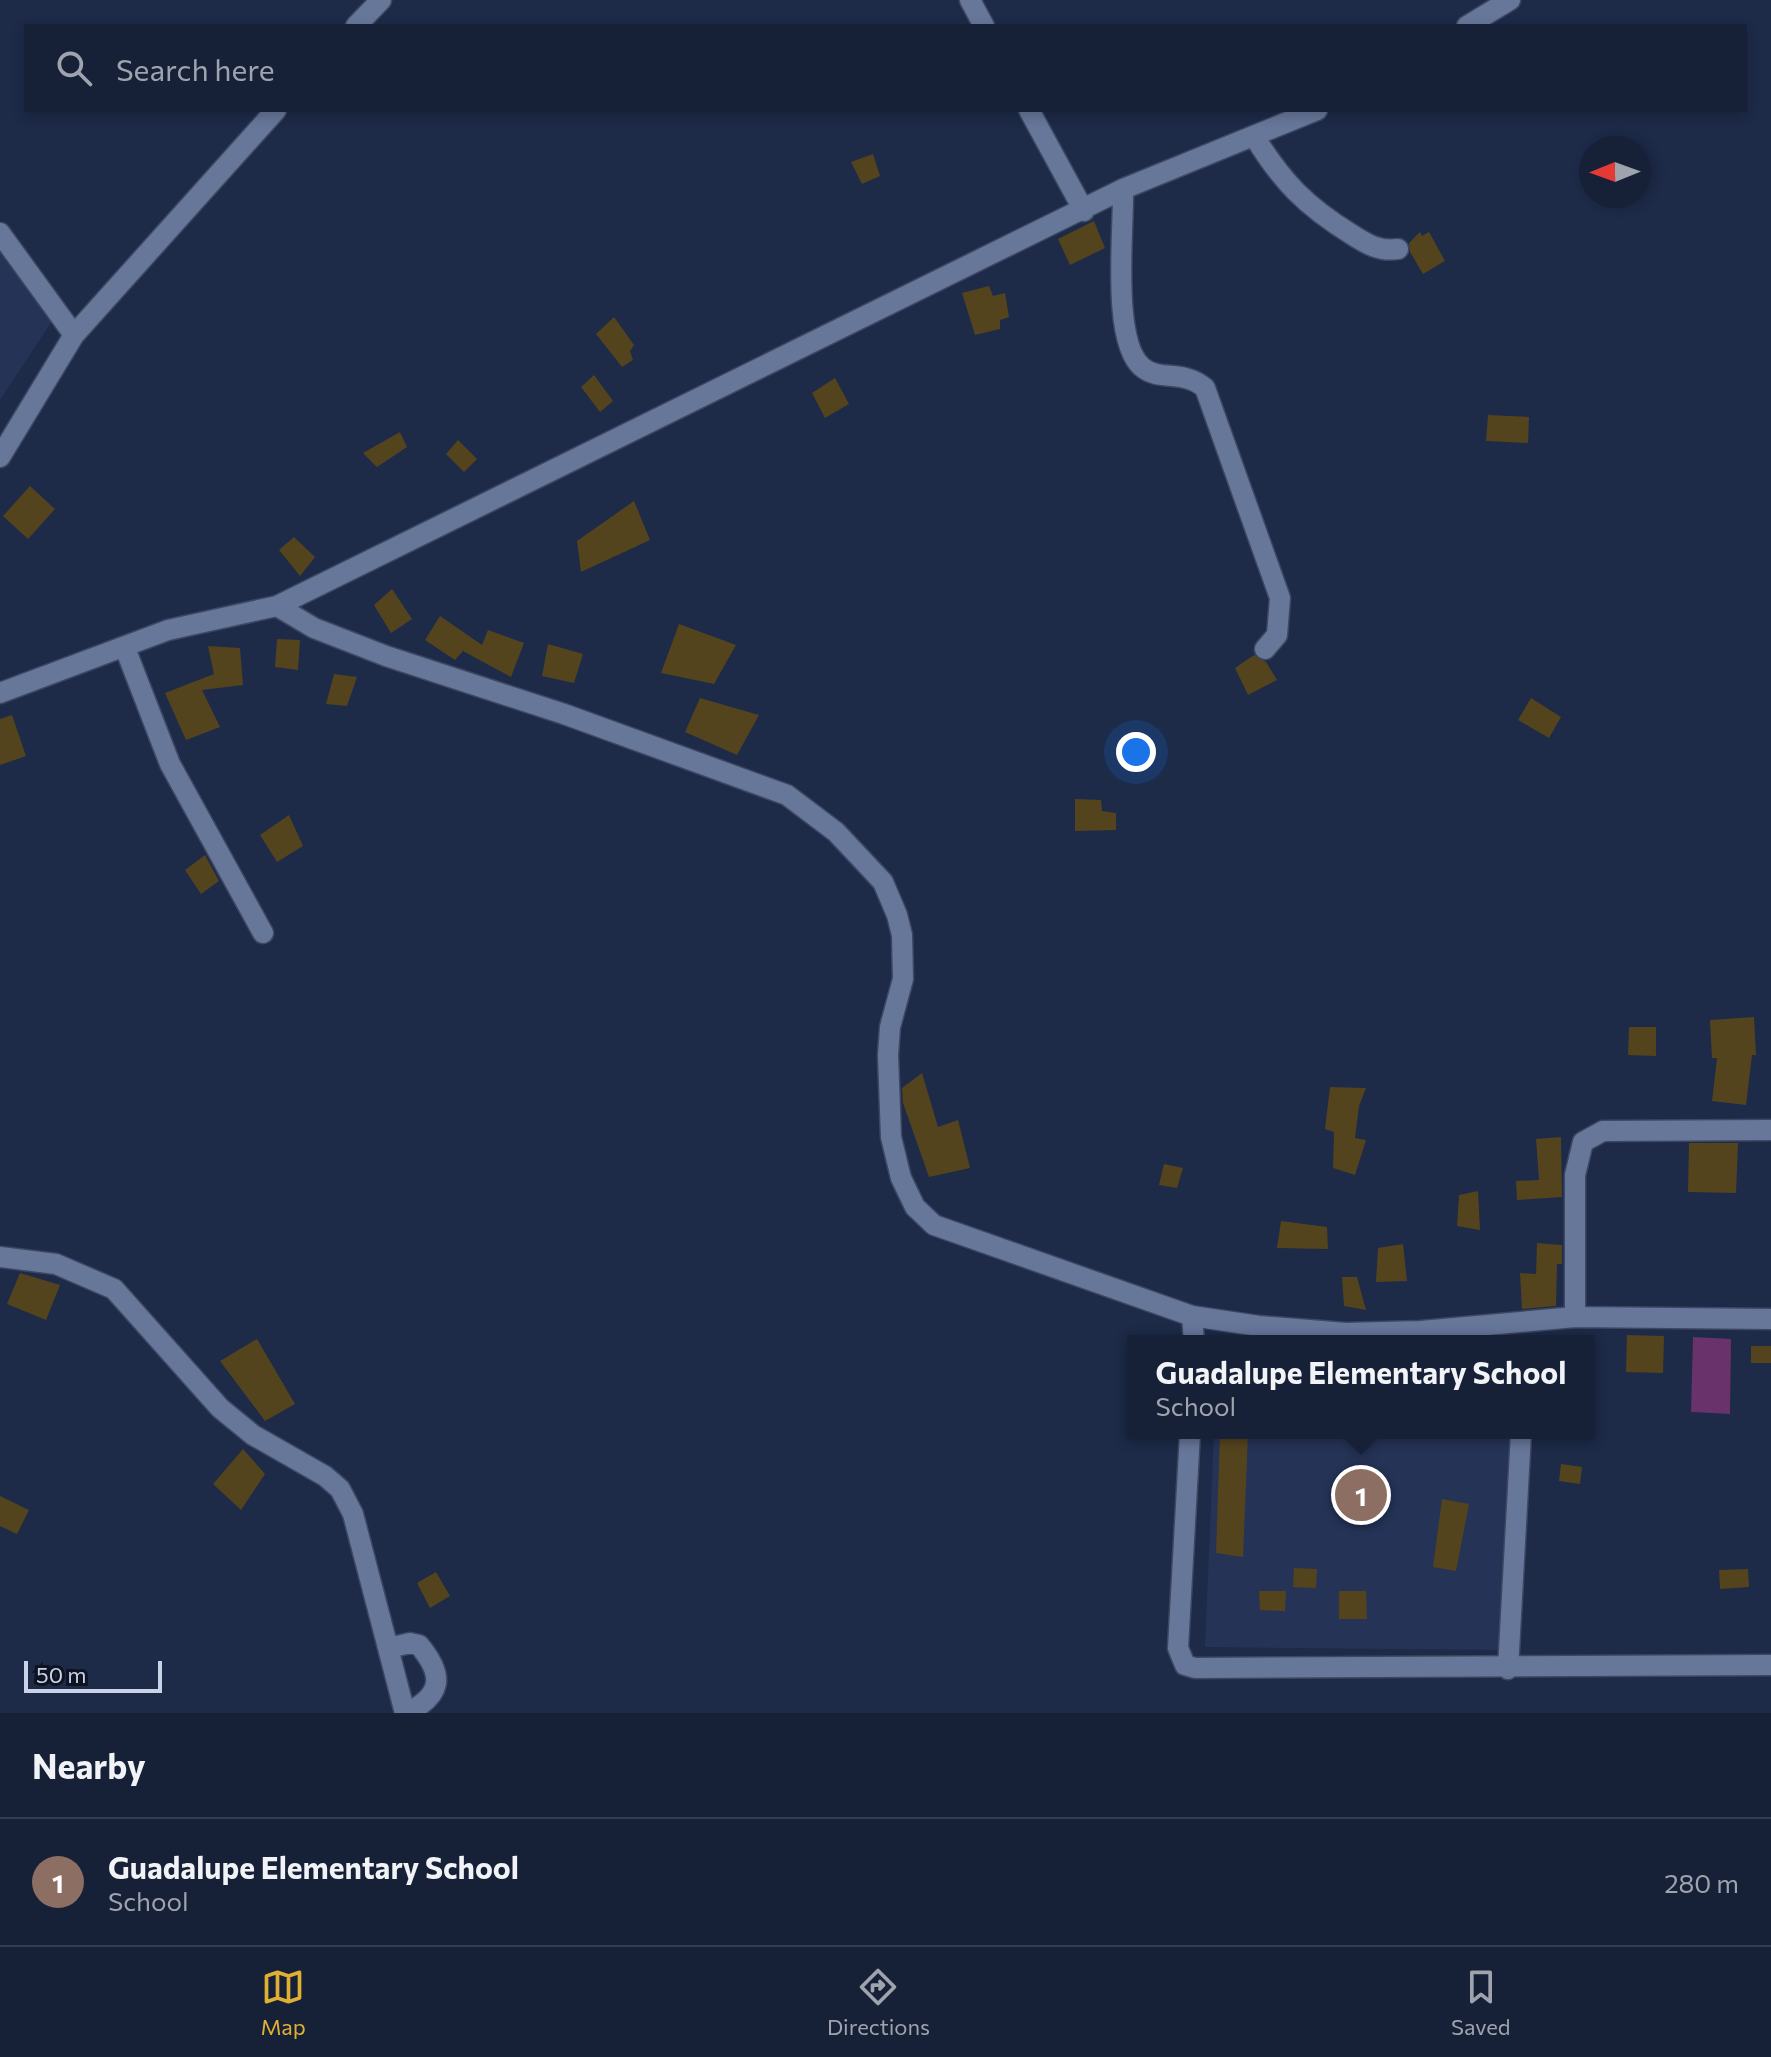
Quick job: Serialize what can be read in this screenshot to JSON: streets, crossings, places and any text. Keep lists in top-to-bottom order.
{
  "scale_bar": "50 m",
  "north": "left",
  "page": {
    "search": "Search here",
    "popup": ["Guadalupe Elementary School", "School"],
    "pins": "1",
    "scale": "50 m",
    "heading": "Nearby",
    "list": [
      {
        "mark": "1",
        "name": "Guadalupe Elementary School",
        "note": "School",
        "value": "280 m"
      }
    ],
    "nav": ["Map", "Directions", "Saved"]
  }
}
